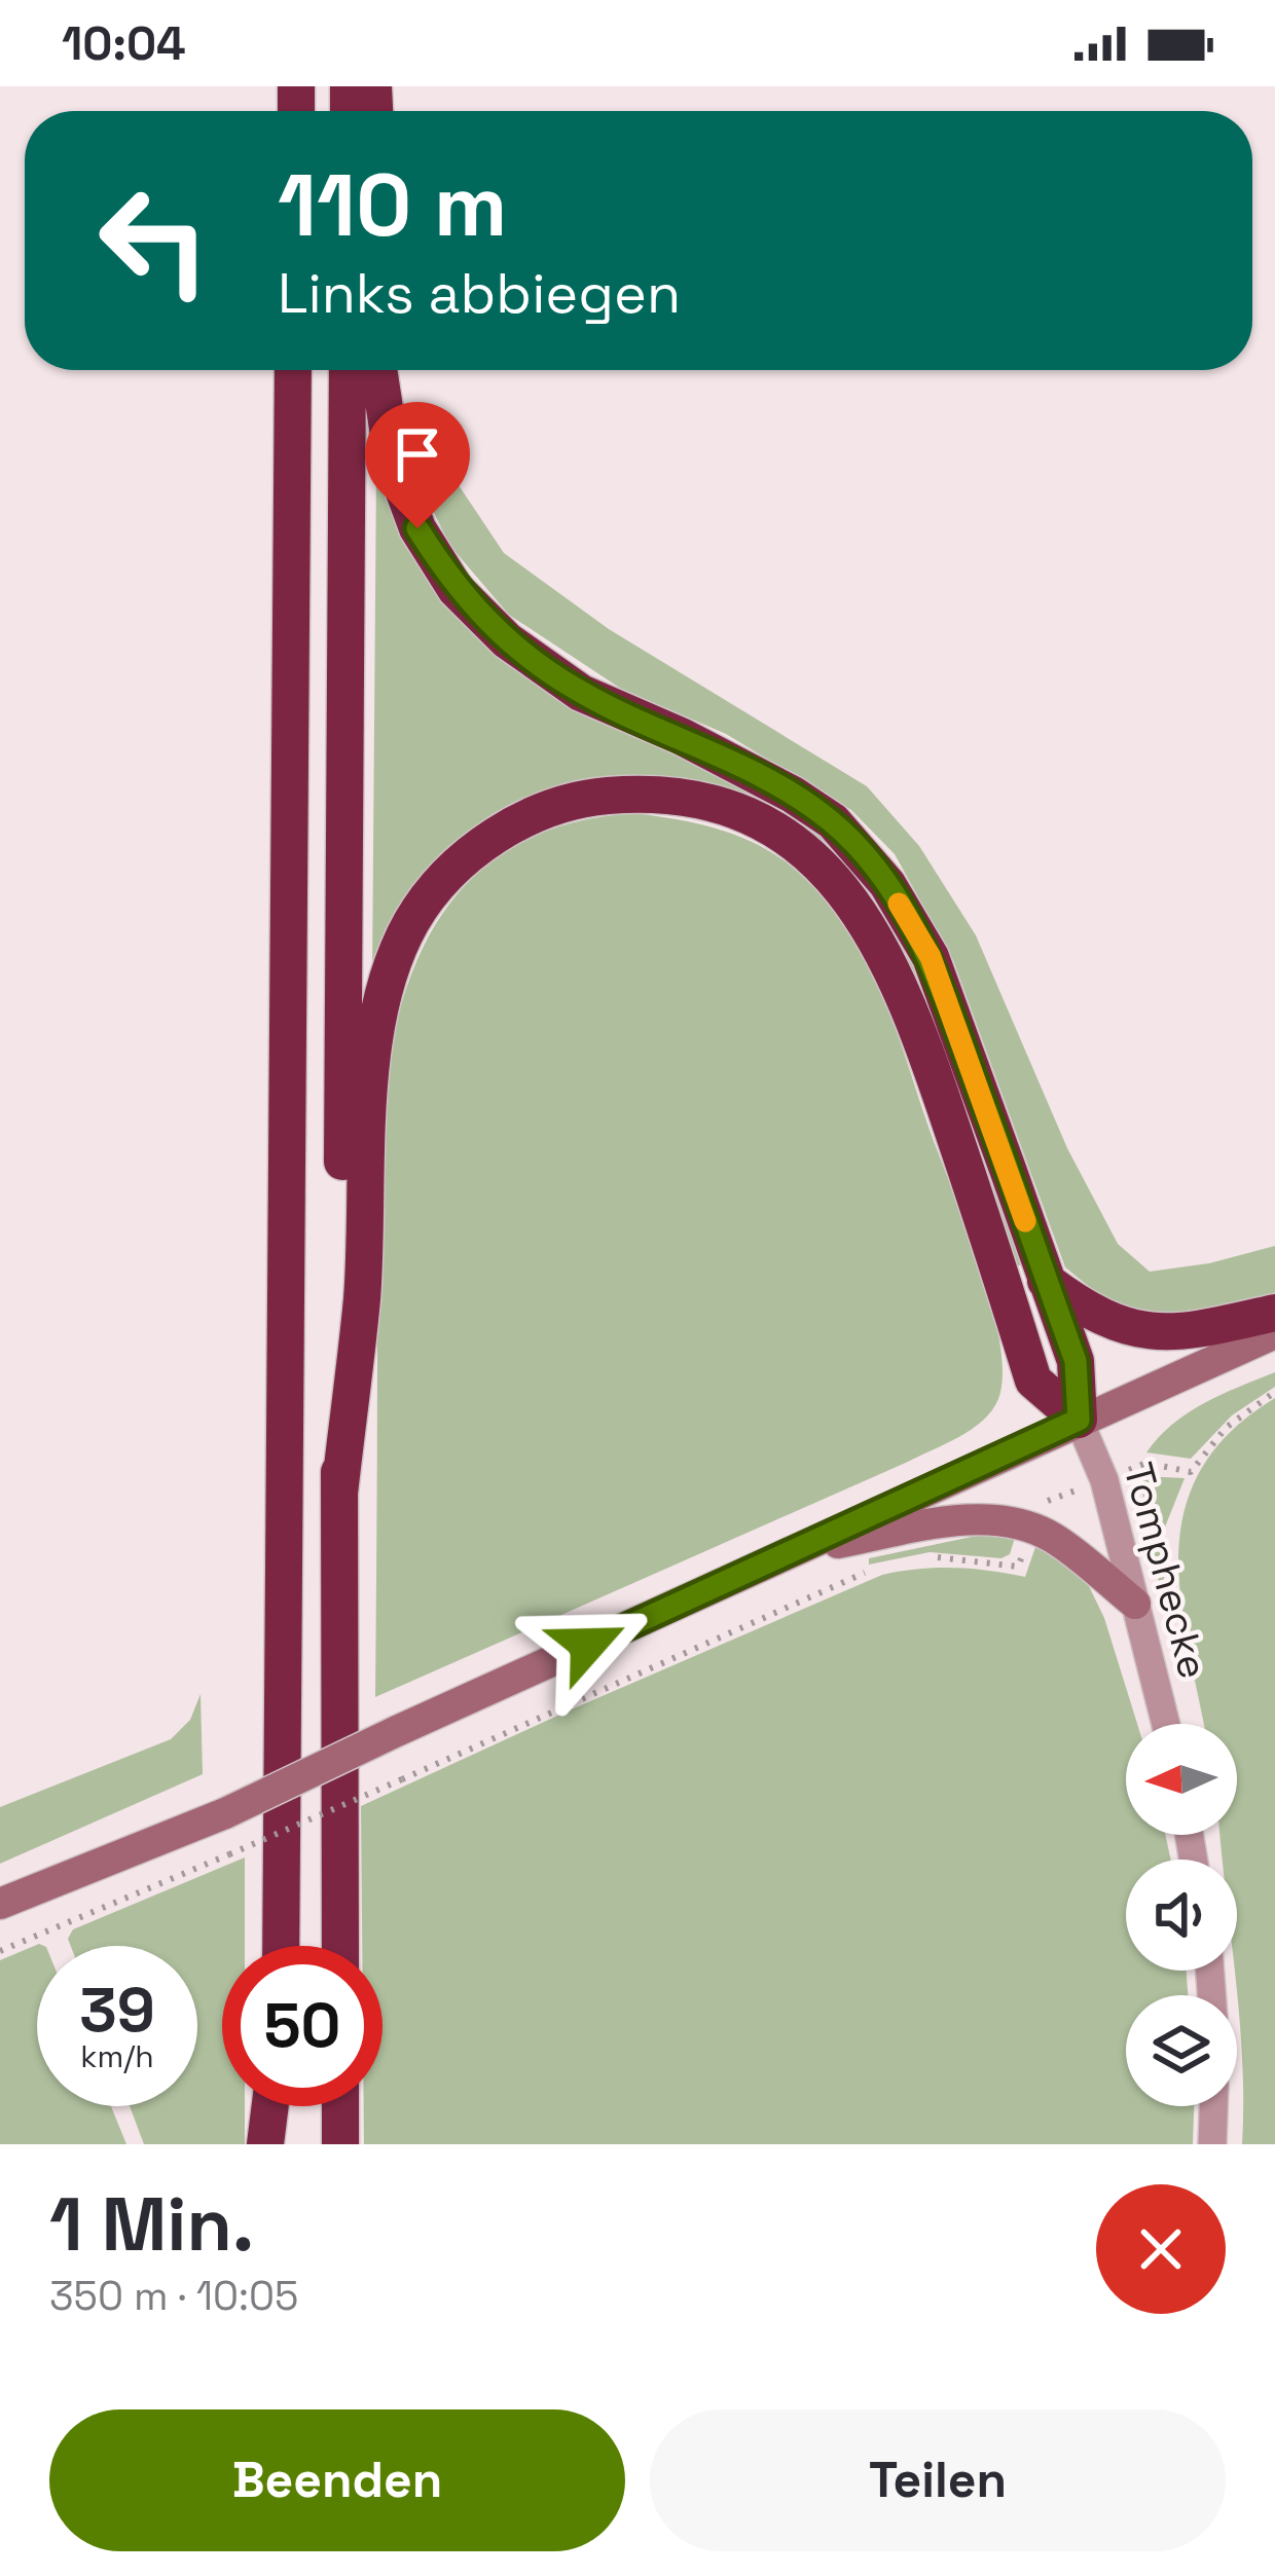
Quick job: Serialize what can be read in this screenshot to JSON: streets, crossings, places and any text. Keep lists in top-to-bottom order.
{
  "streets": {
    "street": ["Tomphecke"]
  },
  "north": "left",
  "page": {
    "status": "10:04",
    "turn": ["110 m", "Links abbiegen"],
    "speed": "39 km/h",
    "limit": "50",
    "heading": ["1 Min.", "350 m · 10:05"],
    "buttons": ["Beenden", "Teilen"]
  }
}
